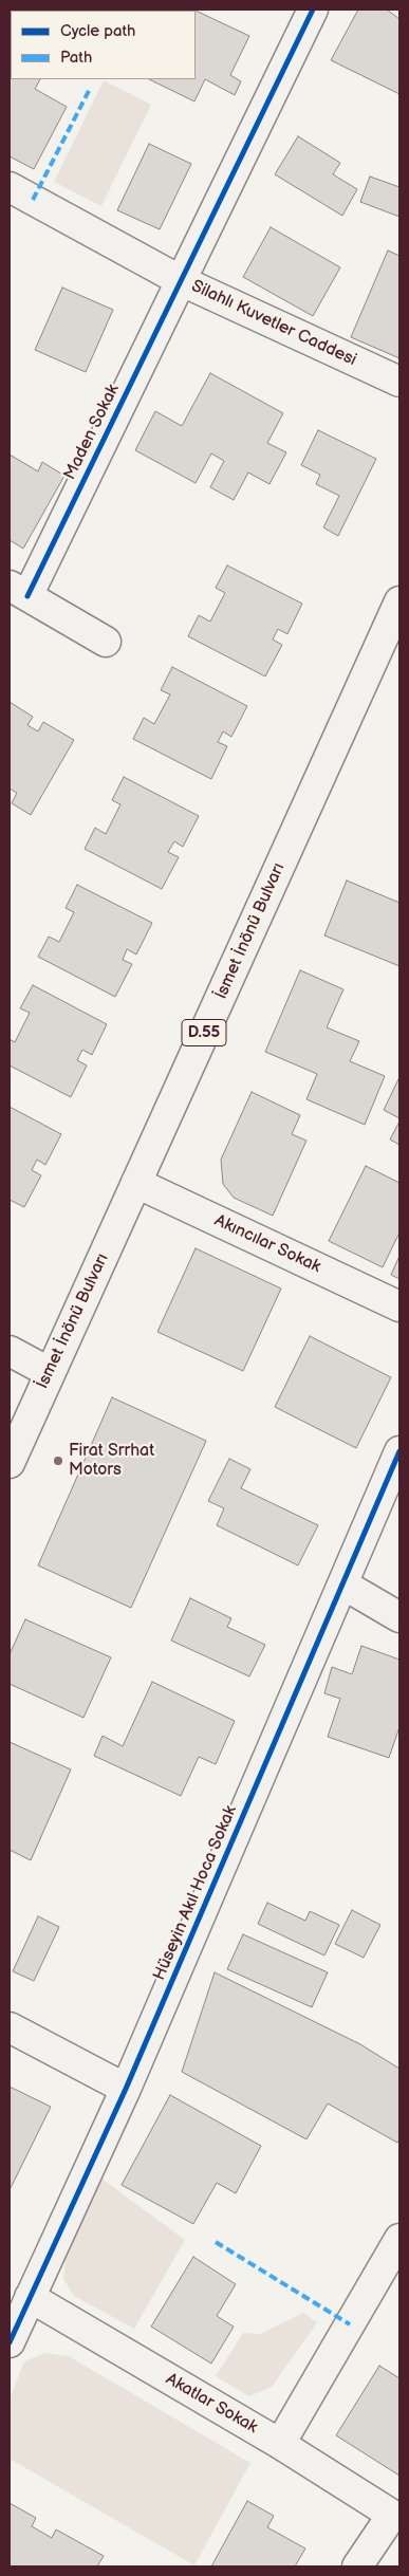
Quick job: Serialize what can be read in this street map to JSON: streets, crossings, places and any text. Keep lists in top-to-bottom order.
{
  "streets": {
    "street": [
      "Silahlı Kuvetler Caddesi",
      "Maden Sokak",
      "İsmet İnönü Bulvarı",
      "D.55",
      "Akıncılar Sokak",
      "Hüseyin Akıl Hoca Sokak",
      "Akatlar Sokak"
    ]
  },
  "crossings": [
    ["Silahlı Kuvetler Caddesi", "Maden Sokak"],
    ["İsmet İnönü Bulvarı", "Akıncılar Sokak"],
    ["Hüseyin Akıl Hoca Sokak", "Akatlar Sokak"]
  ],
  "places": ["Firat Srrhat Motors"],
  "legend": ["Cycle path", "Path"]
}
